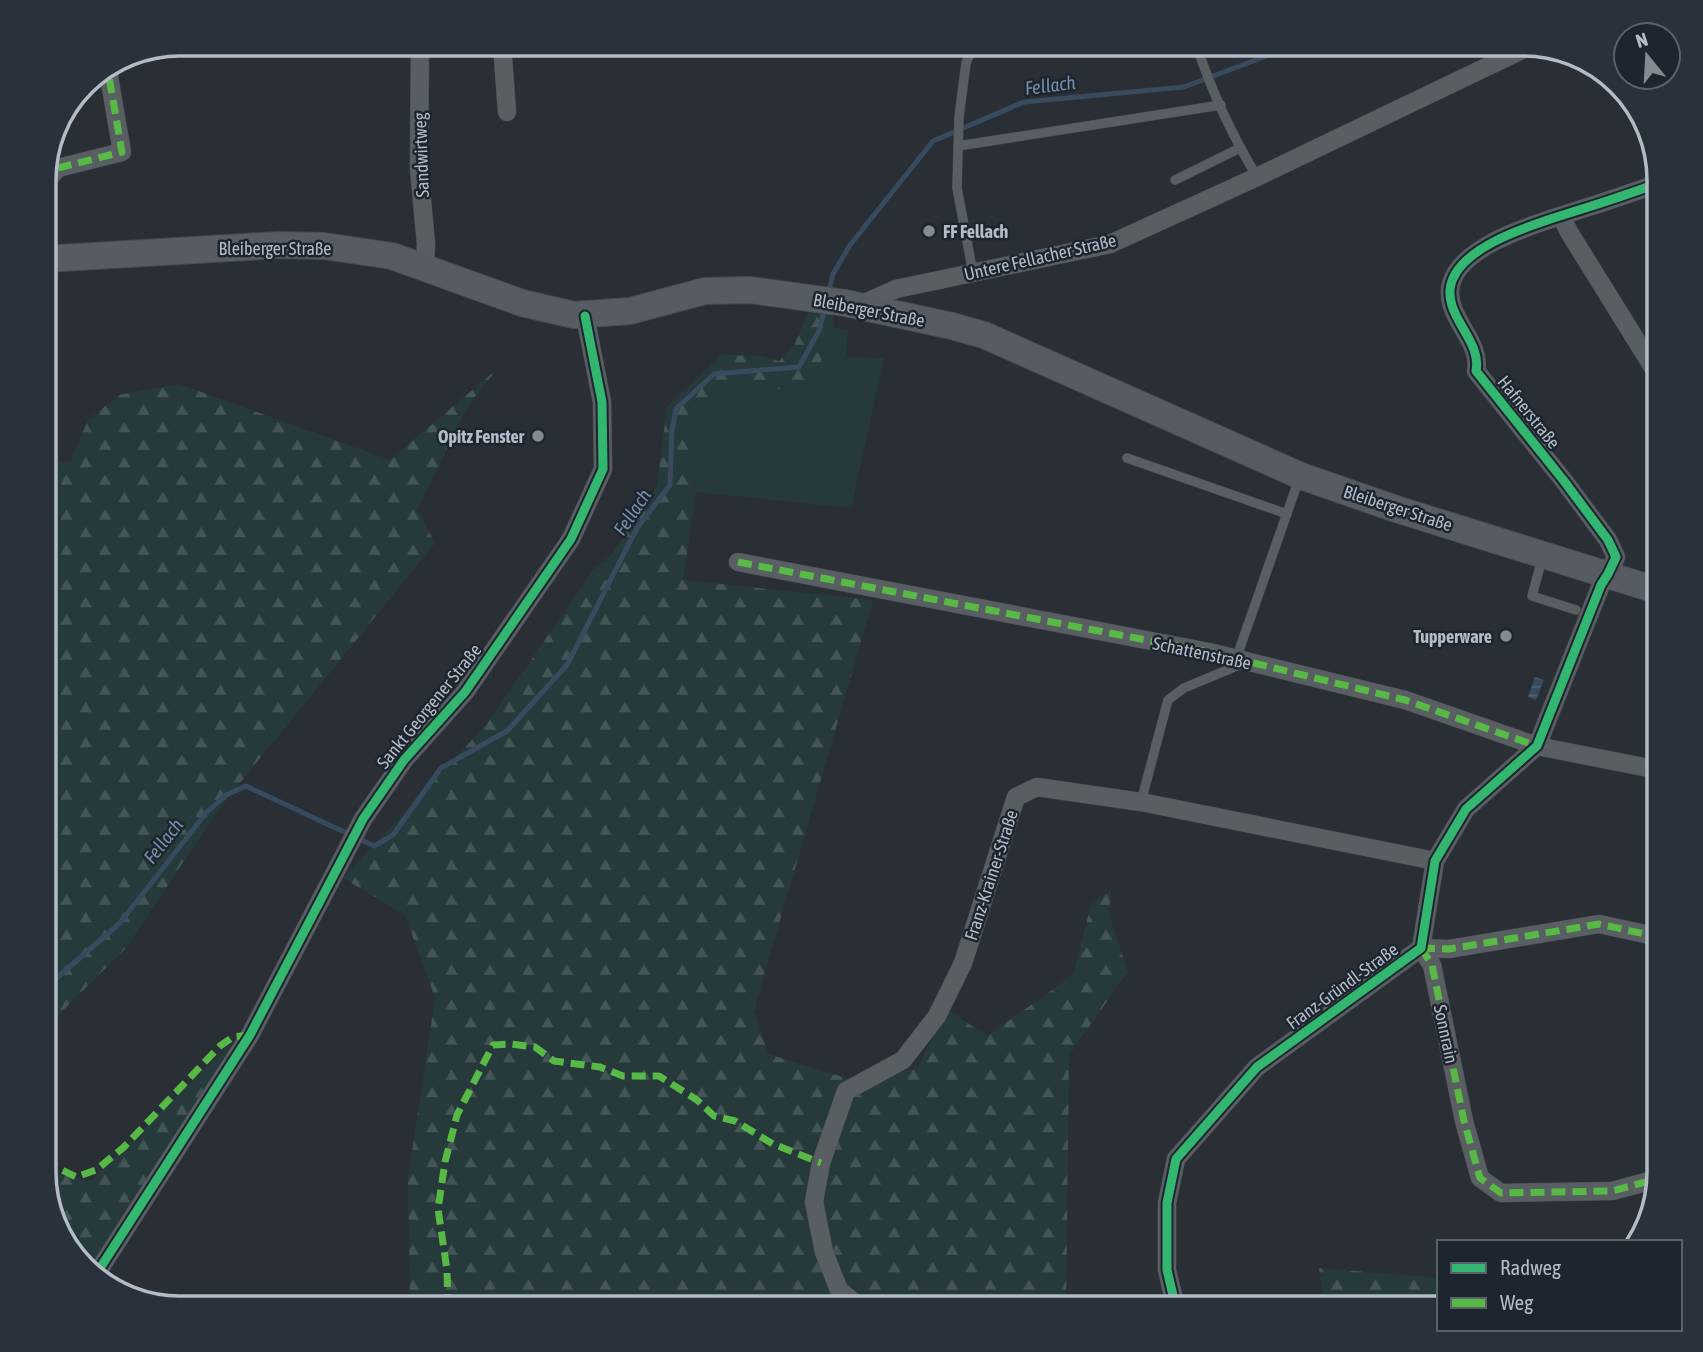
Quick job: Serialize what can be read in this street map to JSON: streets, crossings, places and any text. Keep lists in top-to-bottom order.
{
  "streets": {
    "main road": ["Bleiberger Straße"],
    "street": [
      "Sandwirtweg",
      "Untere Fellacher Straße",
      "Hafnerstraße",
      "Schattenstraße",
      "Sankt Georgener Straße",
      "Franz-Krainer-Straße",
      "Franz-Gründl-Straße",
      "Sonnrain"
    ]
  },
  "crossings": [
    ["Sandwirtweg", "Bleiberger Straße"],
    ["Bleiberger Straße", "Untere Fellacher Straße"],
    ["Bleiberger Straße", "Hafnerstraße"],
    ["Bleiberger Straße", "Sankt Georgener Straße"],
    ["Bleiberger Straße", "Franz-Gründl-Straße"],
    ["Hafnerstraße", "Franz-Gründl-Straße"],
    ["Schattenstraße", "Franz-Gründl-Straße"],
    ["Franz-Krainer-Straße", "Franz-Gründl-Straße"],
    ["Franz-Gründl-Straße", "Sonnrain"]
  ],
  "water": ["Fellach"],
  "places": ["FF Fellach", "Opitz Fenster", "Tupperware"],
  "legend": ["Radweg", "Weg"],
  "north": "top"
}
